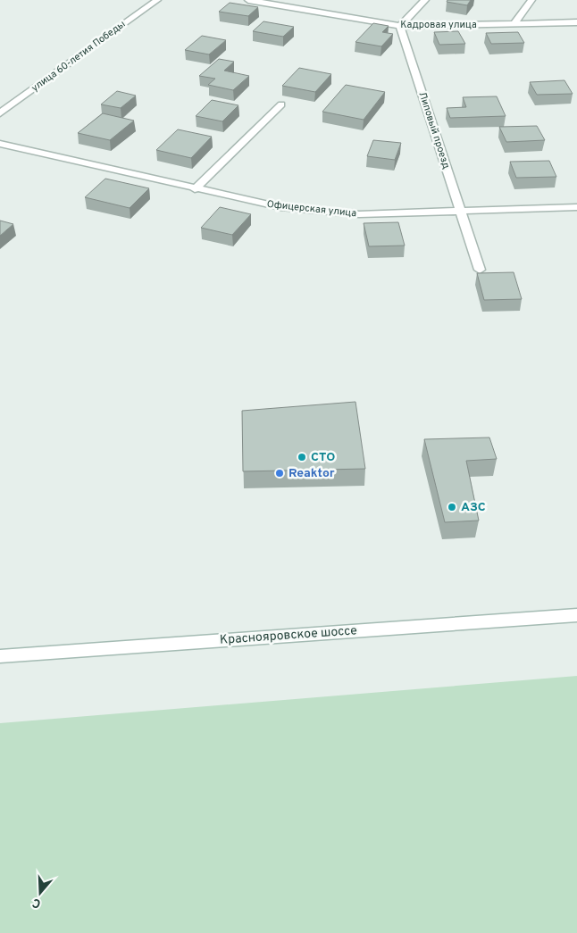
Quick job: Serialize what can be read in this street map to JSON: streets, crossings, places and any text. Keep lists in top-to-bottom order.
{
  "streets": {
    "street": [
      "Кадровая улица",
      "улица 60-летия Победы",
      "Липовый проезд",
      "Офицерская улица",
      "Краснояровское шоссе"
    ]
  },
  "crossings": [
    ["Кадровая улица", "Липовый проезд"],
    ["Липовый проезд", "Офицерская улица"]
  ],
  "places": ["СТО", "Reaktor", "АЗС"],
  "north": "bottom"
}
